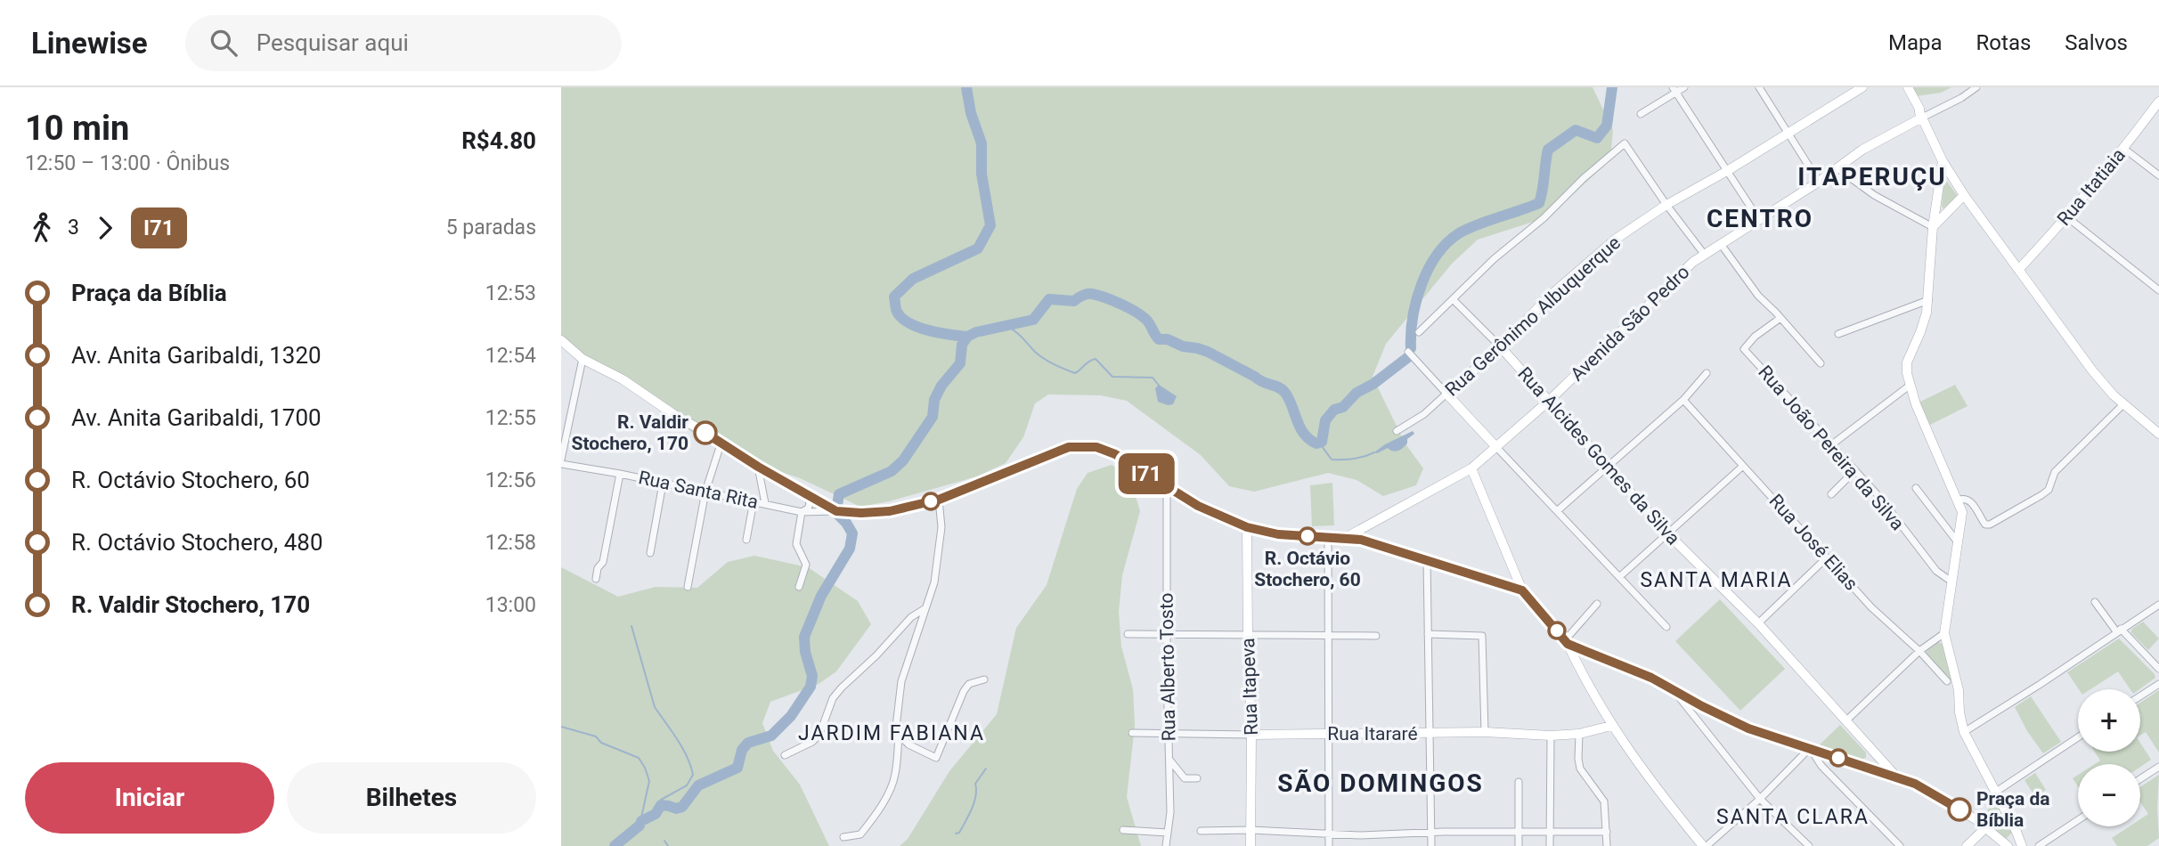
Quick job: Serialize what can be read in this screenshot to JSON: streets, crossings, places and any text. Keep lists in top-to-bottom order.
{
  "streets": {
    "street": [
      "Rua Itatiaia",
      "Rua Gerônimo Albuquerque",
      "Avenida São Pedro",
      "Rua João Pereira da Silva",
      "Rua Alcides Gomes da Silva",
      "Rua Santa Rita",
      "Rua José Elias",
      "Rua Alberto Tosto",
      "Rua Itapeva",
      "Rua Itararé"
    ]
  },
  "crossings": [
    ["Rua Gerônimo Albuquerque", "Rua Alcides Gomes da Silva"],
    ["Avenida São Pedro", "Rua Alcides Gomes da Silva"],
    ["Rua Alberto Tosto", "Rua Itararé"],
    ["Rua Itapeva", "Rua Itararé"]
  ],
  "districts": [
    "ITAPERUÇU",
    "CENTRO",
    "SANTA MARIA",
    "JARDIM FABIANA",
    "SÃO DOMINGOS",
    "SANTA CLARA"
  ],
  "places": ["R. Valdir Stochero, 170", "R. Octávio Stochero, 60", "Praça da Bíblia"],
  "lines": ["bus line I71"],
  "page": {
    "header": "Linewise",
    "search": "Pesquisar aqui",
    "nav": ["Mapa", "Rotas", "Salvos"],
    "heading": ["10 min", "12:50 – 13:00 · Ônibus", "R$4.80"],
    "on_map": "I71",
    "legs": ["3", "I71", "5 paradas"],
    "list": [
      {
        "name": "Praça da Bíblia",
        "value": "12:53"
      },
      {
        "name": "Av. Anita Garibaldi, 1320",
        "value": "12:54"
      },
      {
        "name": "Av. Anita Garibaldi, 1700",
        "value": "12:55"
      },
      {
        "name": "R. Octávio Stochero, 60",
        "value": "12:56"
      },
      {
        "name": "R. Octávio Stochero, 480",
        "value": "12:58"
      },
      {
        "name": "R. Valdir Stochero, 170",
        "value": "13:00"
      }
    ],
    "map_buttons": ["+", "−"],
    "buttons": ["Iniciar", "Bilhetes"]
  }
}
